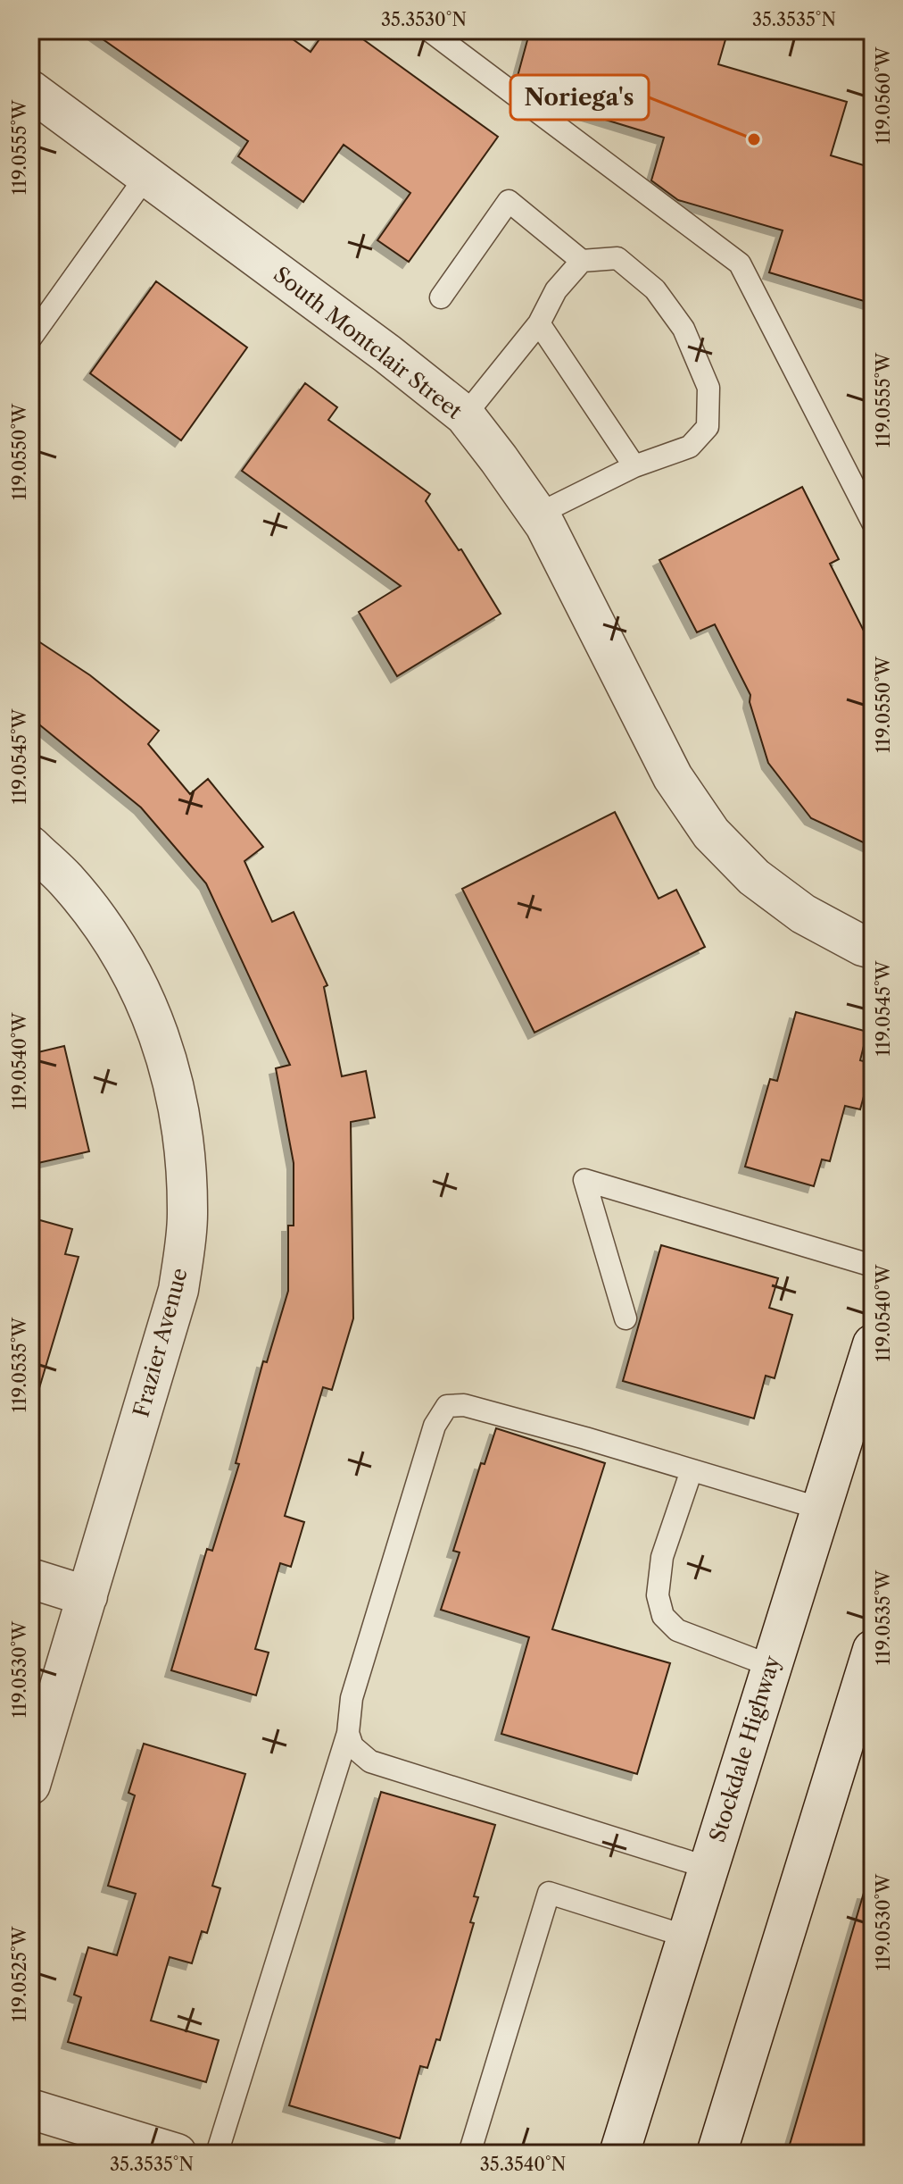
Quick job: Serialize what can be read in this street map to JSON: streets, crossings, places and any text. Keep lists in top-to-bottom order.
{
  "streets": {
    "street": ["South Montclair Street", "Frazier Avenue", "Stockdale Highway"]
  },
  "places": ["Noriega's"],
  "coordinates": [
    "35.3530°N",
    "35.3535°N",
    "119.0560°W",
    "119.0555°W",
    "119.0550°W",
    "119.0545°W",
    "119.0540°W",
    "119.0535°W",
    "119.0530°W",
    "119.0525°W",
    "35.3540°N"
  ]
}
